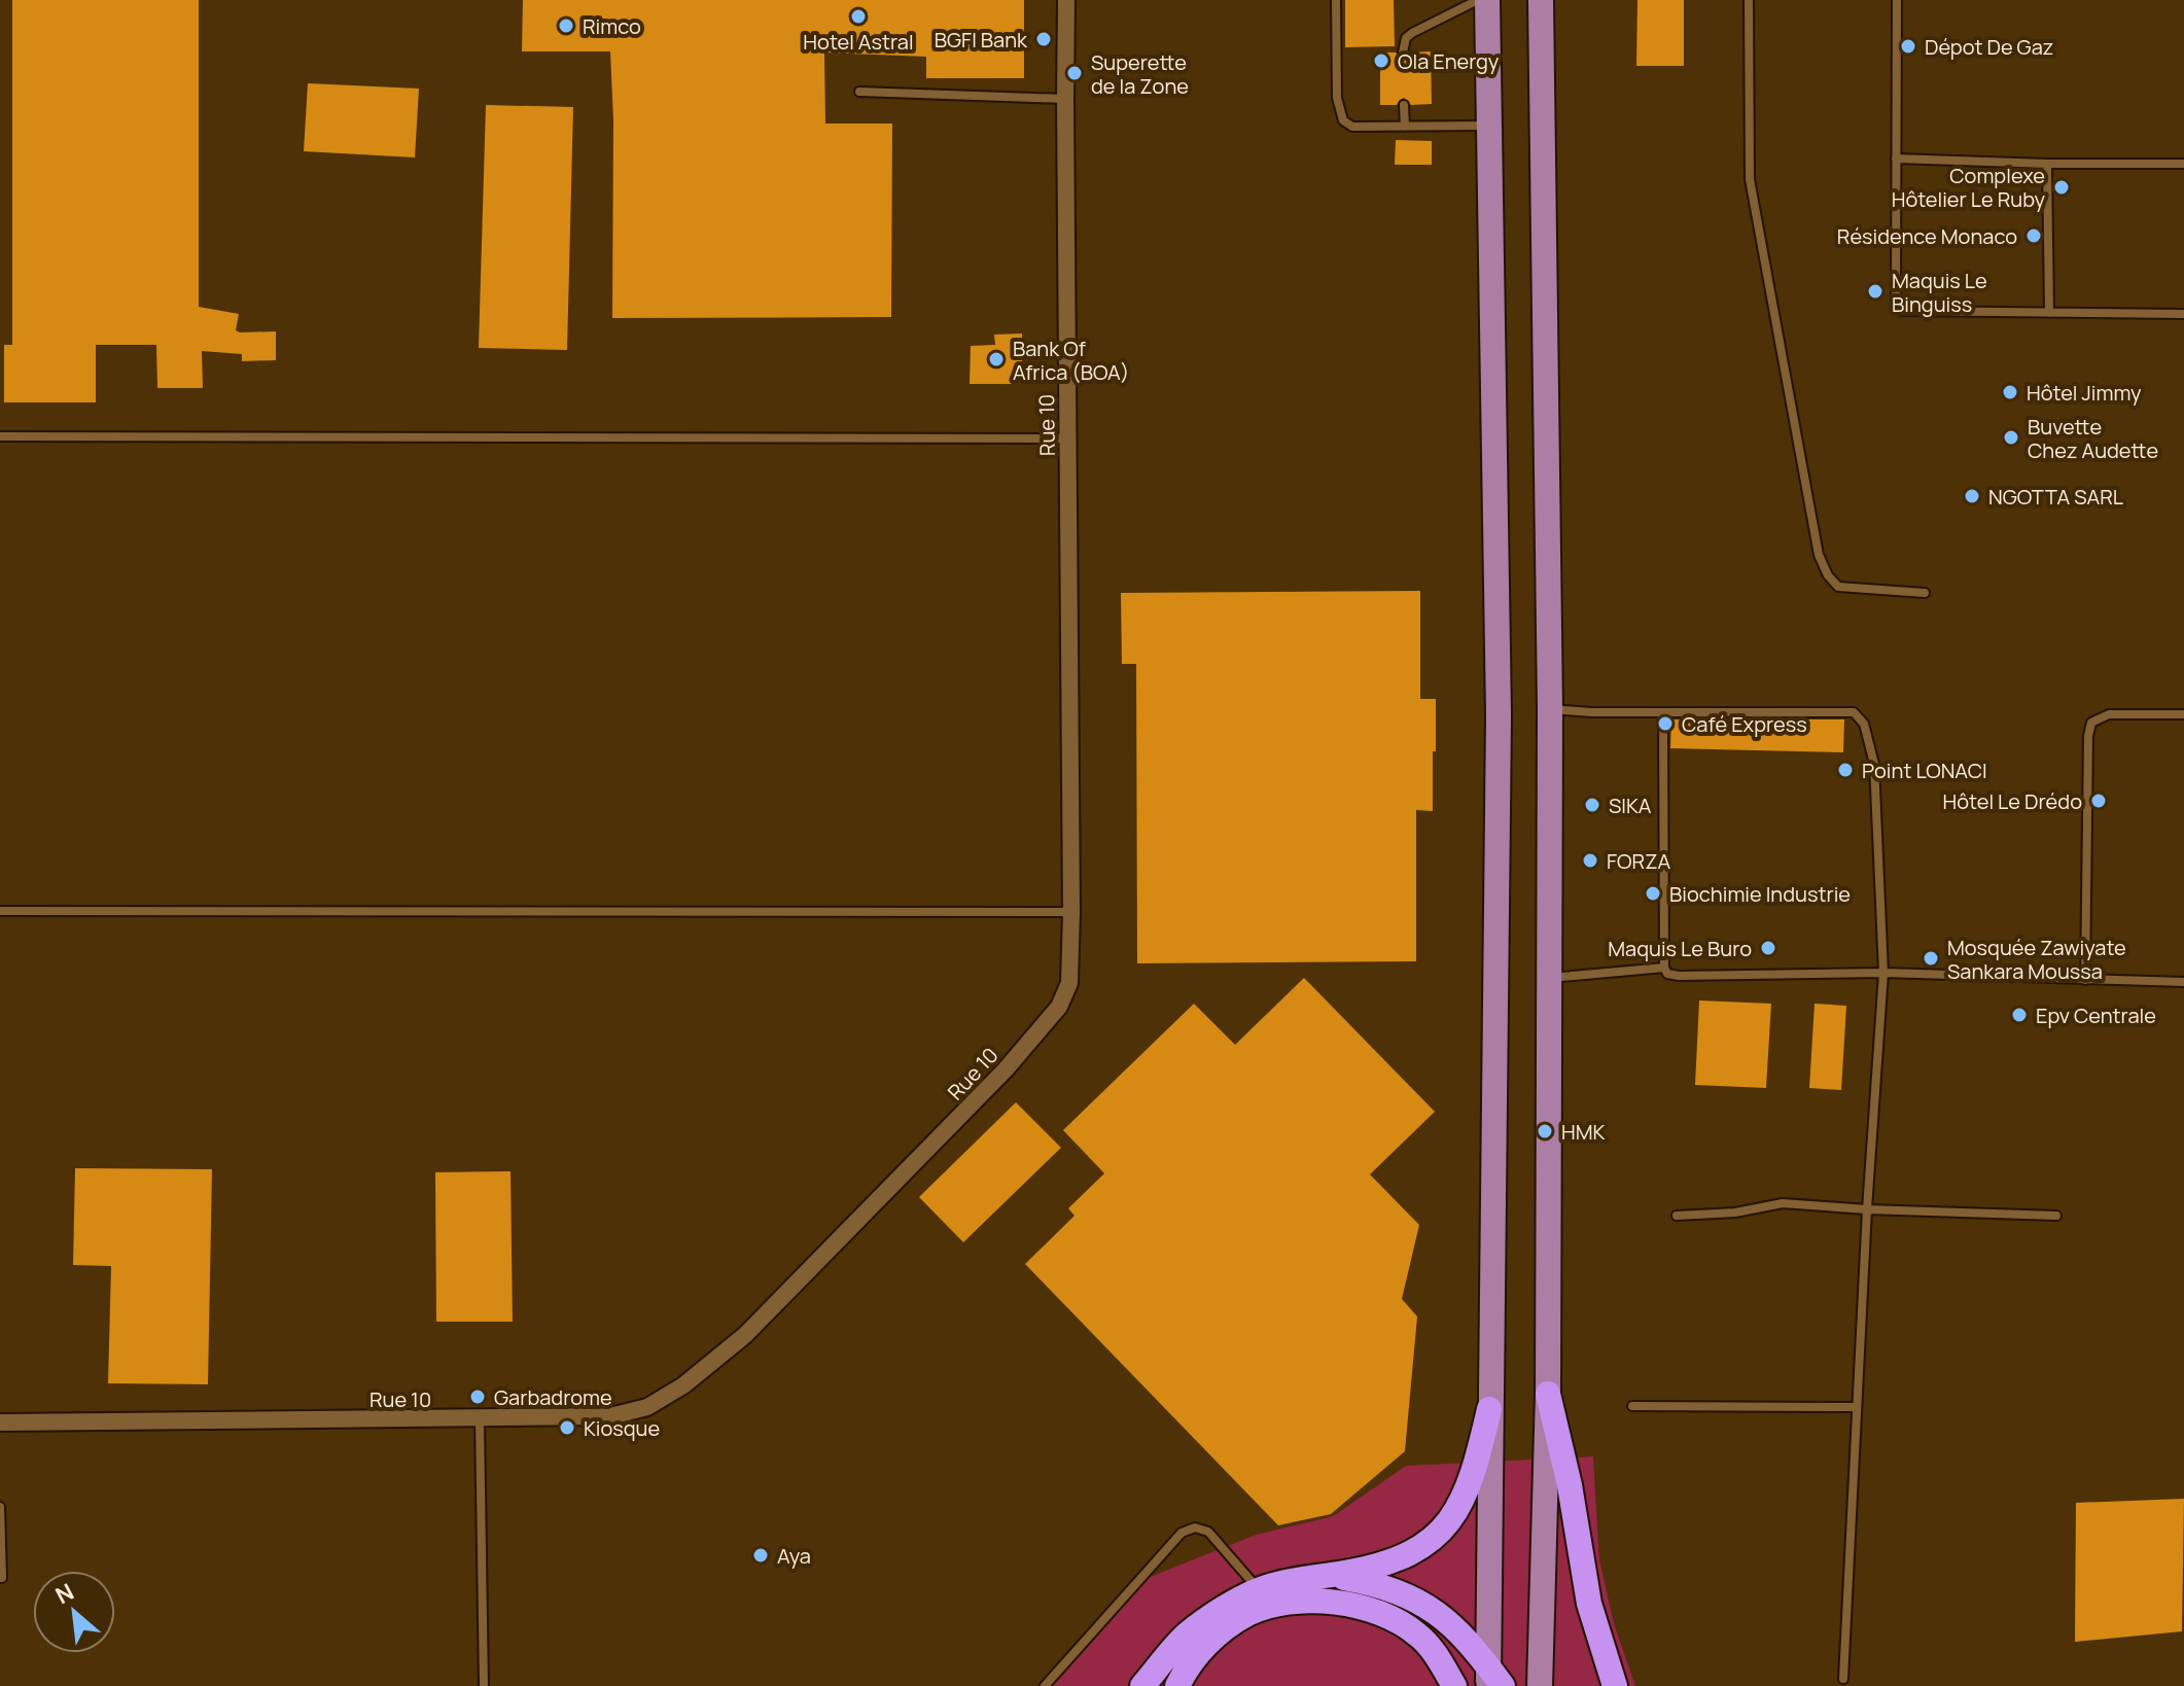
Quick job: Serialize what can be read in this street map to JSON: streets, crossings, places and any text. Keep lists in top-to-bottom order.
{
  "streets": {
    "street": ["Rue 10"]
  },
  "places": [
    "Hotel Astral",
    "Rimco",
    "BGFI Bank",
    "Dépot De Gaz",
    "Ola Energy",
    "Superette de la Zone",
    "Complexe Hôtelier Le Ruby",
    "Résidence Monaco",
    "Maquis Le Binguiss",
    "Bank Of Africa (BOA)",
    "Hôtel Jimmy",
    "Buvette Chez Audette",
    "NGOTTA SARL",
    "Café Express",
    "Point LONACI",
    "Hôtel Le Drédo",
    "SIKA",
    "FORZA",
    "Biochimie Industrie",
    "Maquis Le Buro",
    "Mosquée Zawiyate Sankara Moussa",
    "Epv Centrale",
    "HMK",
    "Garbadrome",
    "Kiosque",
    "Aya"
  ],
  "north": "top left"
}
